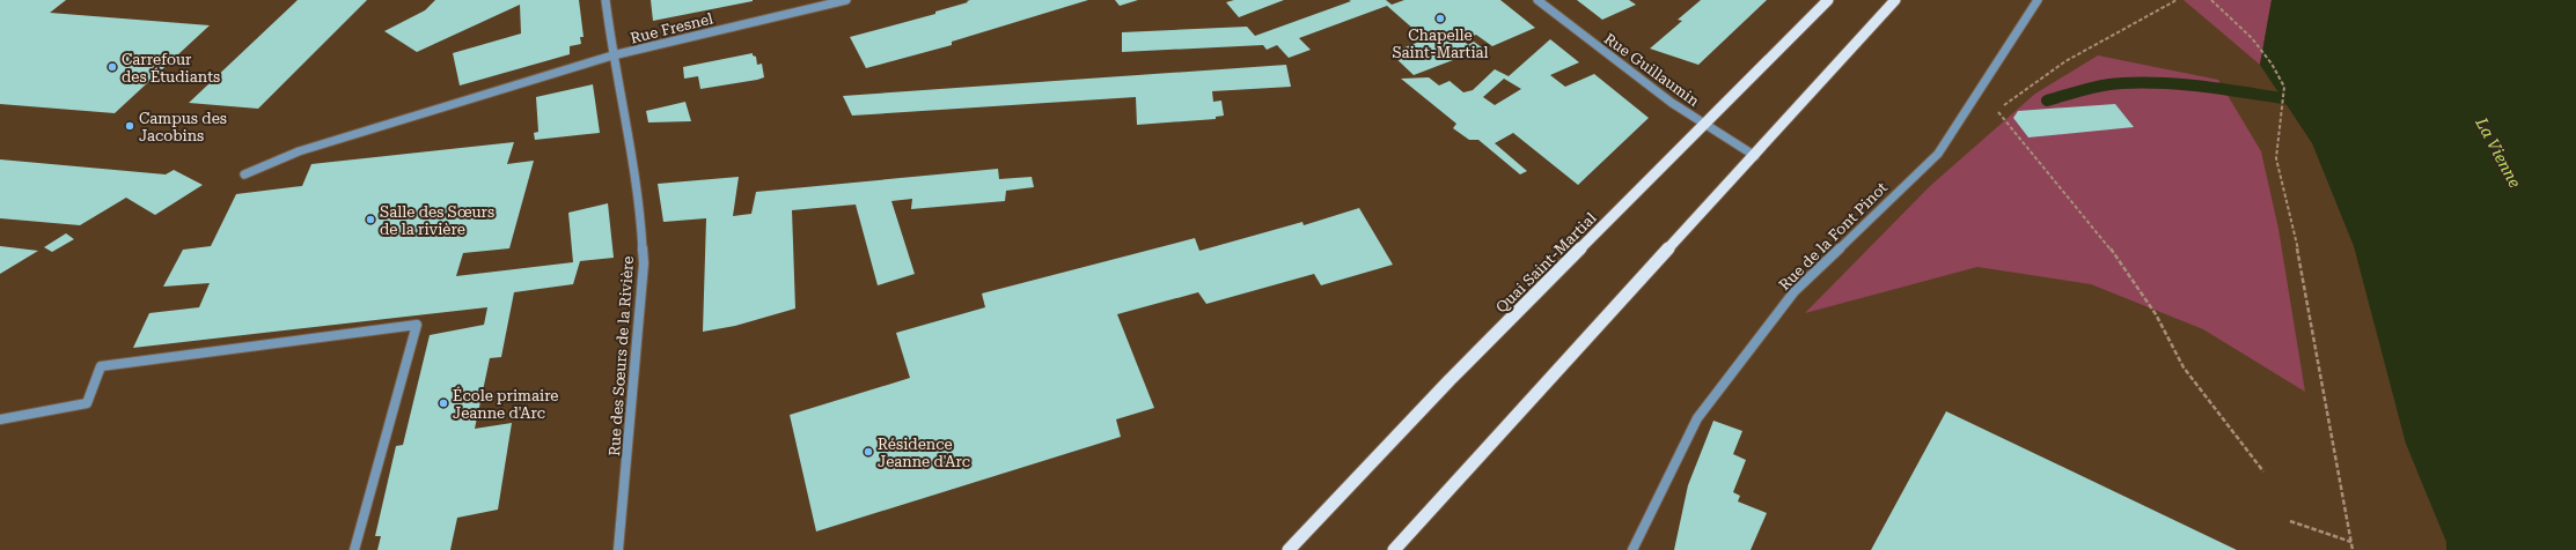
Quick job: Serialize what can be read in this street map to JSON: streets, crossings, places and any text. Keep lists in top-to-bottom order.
{
  "streets": {
    "main road": ["Quai Saint-Martial"],
    "street": [
      "Rue Fresnel",
      "Rue Guillaumin",
      "Rue de la Font Pinot",
      "Rue des Sœurs de la Rivière"
    ]
  },
  "crossings": [
    ["Rue Fresnel", "Rue des Sœurs de la Rivière"],
    ["Rue Guillaumin", "Quai Saint-Martial"]
  ],
  "water": ["La Vienne"],
  "places": [
    "Chapelle Saint-Martial",
    "Carrefour des Étudiants",
    "Campus des Jacobins",
    "Salle des Sœurs de la rivière",
    "École primaire Jeanne d'Arc",
    "Résidence Jeanne d'Arc"
  ]
}
